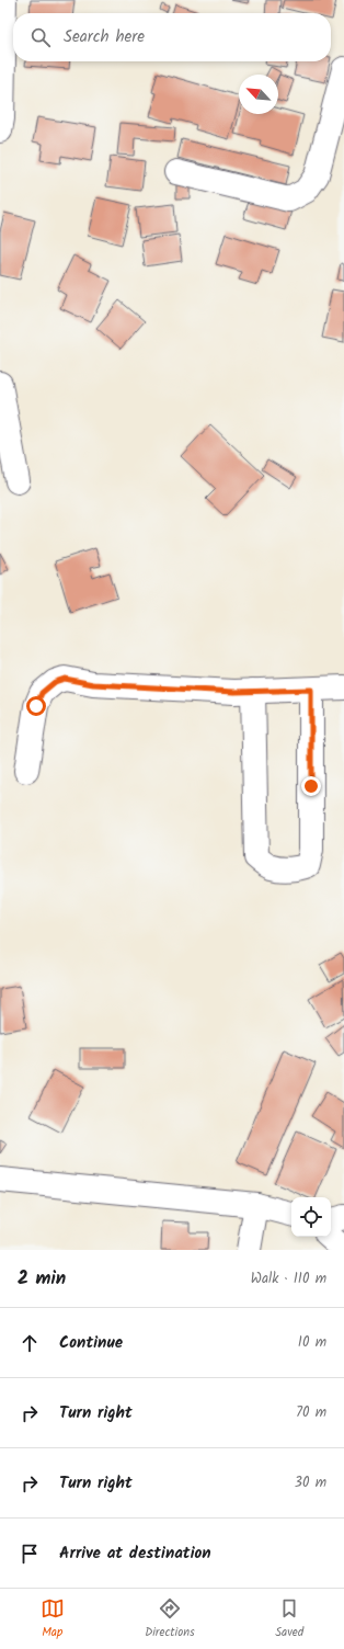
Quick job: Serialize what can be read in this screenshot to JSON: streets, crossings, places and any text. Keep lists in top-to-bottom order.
{
  "north": "top left",
  "page": {
    "search": "Search here",
    "heading": ["2 min", "Walk · 110 m"],
    "list": [
      ["Continue", "10 m"],
      ["Turn right", "70 m"],
      ["Turn right", "30 m"],
      "Arrive at destination"
    ],
    "nav": ["Map", "Directions", "Saved"]
  }
}
